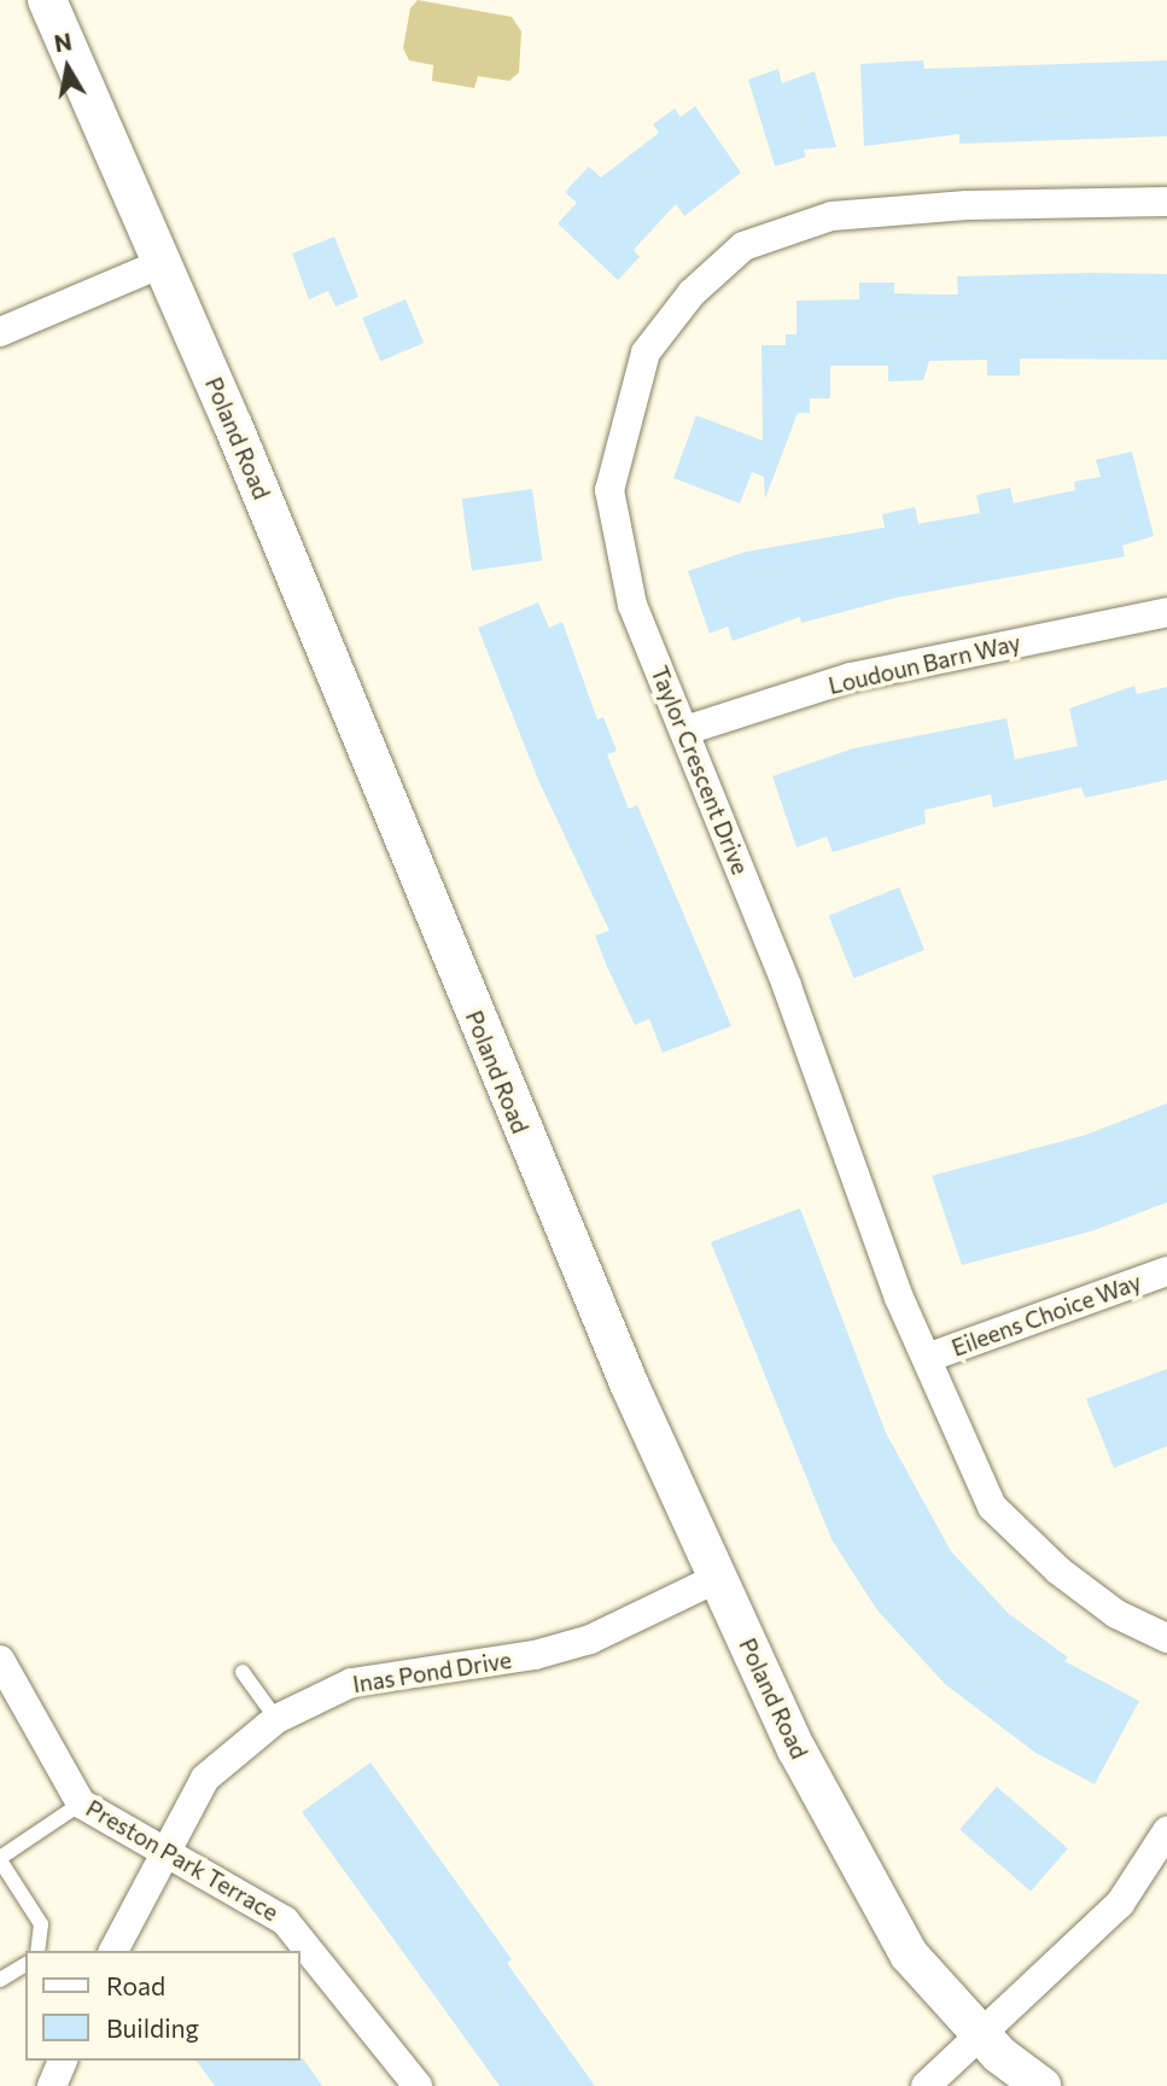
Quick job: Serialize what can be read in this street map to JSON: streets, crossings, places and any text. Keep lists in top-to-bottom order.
{
  "streets": {
    "street": [
      "Poland Road",
      "Loudoun Barn Way",
      "Taylor Crescent Drive",
      "Eileens Choice Way",
      "Inas Pond Drive",
      "Preston Park Terrace"
    ]
  },
  "crossings": [
    ["Poland Road", "Inas Pond Drive"],
    ["Loudoun Barn Way", "Taylor Crescent Drive"],
    ["Taylor Crescent Drive", "Eileens Choice Way"],
    ["Inas Pond Drive", "Preston Park Terrace"]
  ],
  "legend": ["Road", "Building"],
  "north": "top"
}
